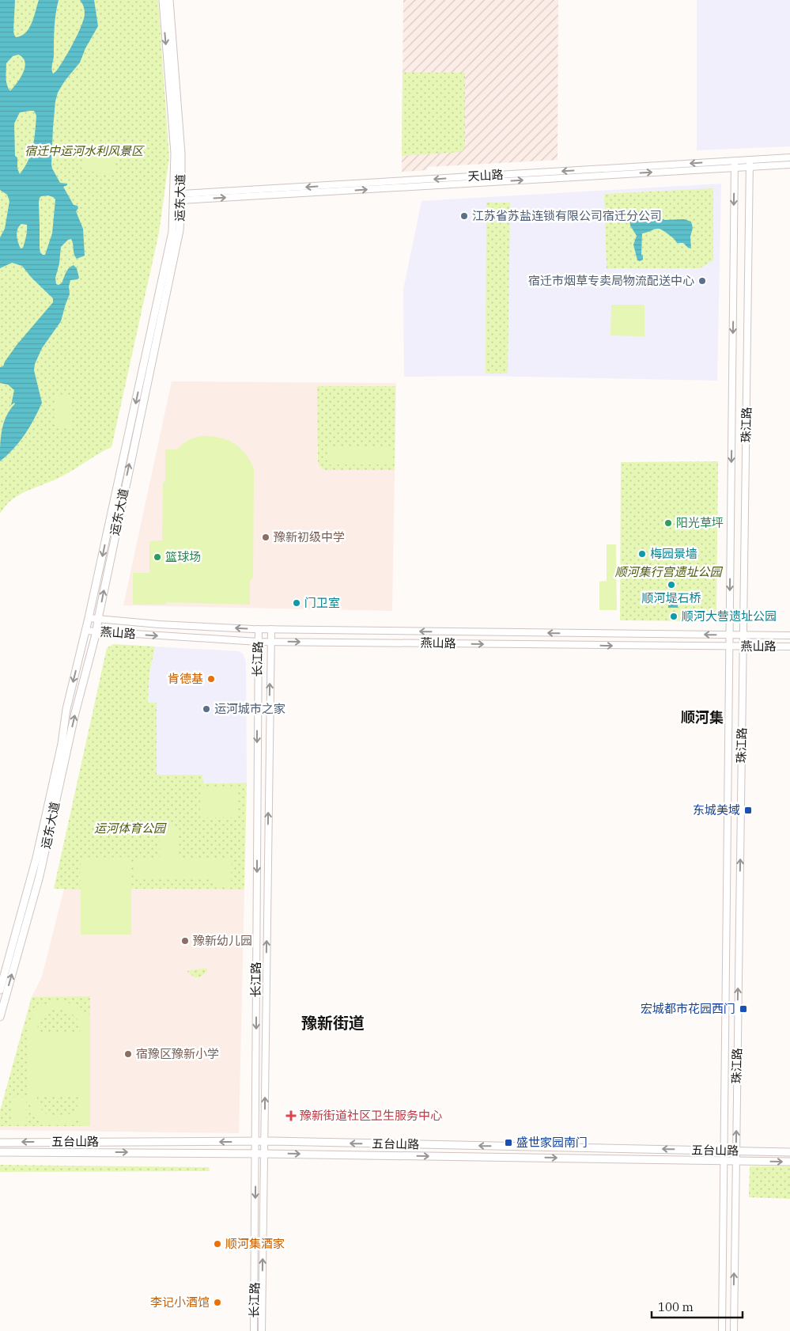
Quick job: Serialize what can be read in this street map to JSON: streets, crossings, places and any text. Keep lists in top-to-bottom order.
{
  "streets": {
    "main road": ["运东大道", "五台山路"],
    "street": [
      "天山路",
      "珠江路",
      "燕山路",
      "长江路"
    ]
  },
  "crossings": [
    ["天山路", "运东大道"],
    ["天山路", "珠江路"],
    ["运东大道", "燕山路"],
    ["珠江路", "燕山路"],
    ["珠江路", "五台山路"],
    ["燕山路", "长江路"],
    ["长江路", "五台山路"]
  ],
  "districts": ["顺河集", "豫新街道"],
  "parks": ["宿迁中运河水利风景区", "顺河集行宫遗址公园", "运河体育公园"],
  "places": {
    "other": [
      "江苏省苏盐连锁有限公司宿迁分公司",
      "宿迁市烟草专卖局物流配送中心",
      "阳光草坪",
      "豫新初级中学",
      "梅园景墙",
      "篮球场",
      "顺河堤石桥",
      "门卫室",
      "顺河大营遗址公园",
      "肯德基",
      "运河城市之家",
      "豫新幼儿园",
      "宿豫区豫新小学",
      "顺河集酒家",
      "李记小酒馆"
    ],
    "transit": ["东城美域", "宏城都市花园西门", "盛世家园南门"],
    "health": ["豫新街道社区卫生服务中心"]
  },
  "scale_bar": "100 m"
}
